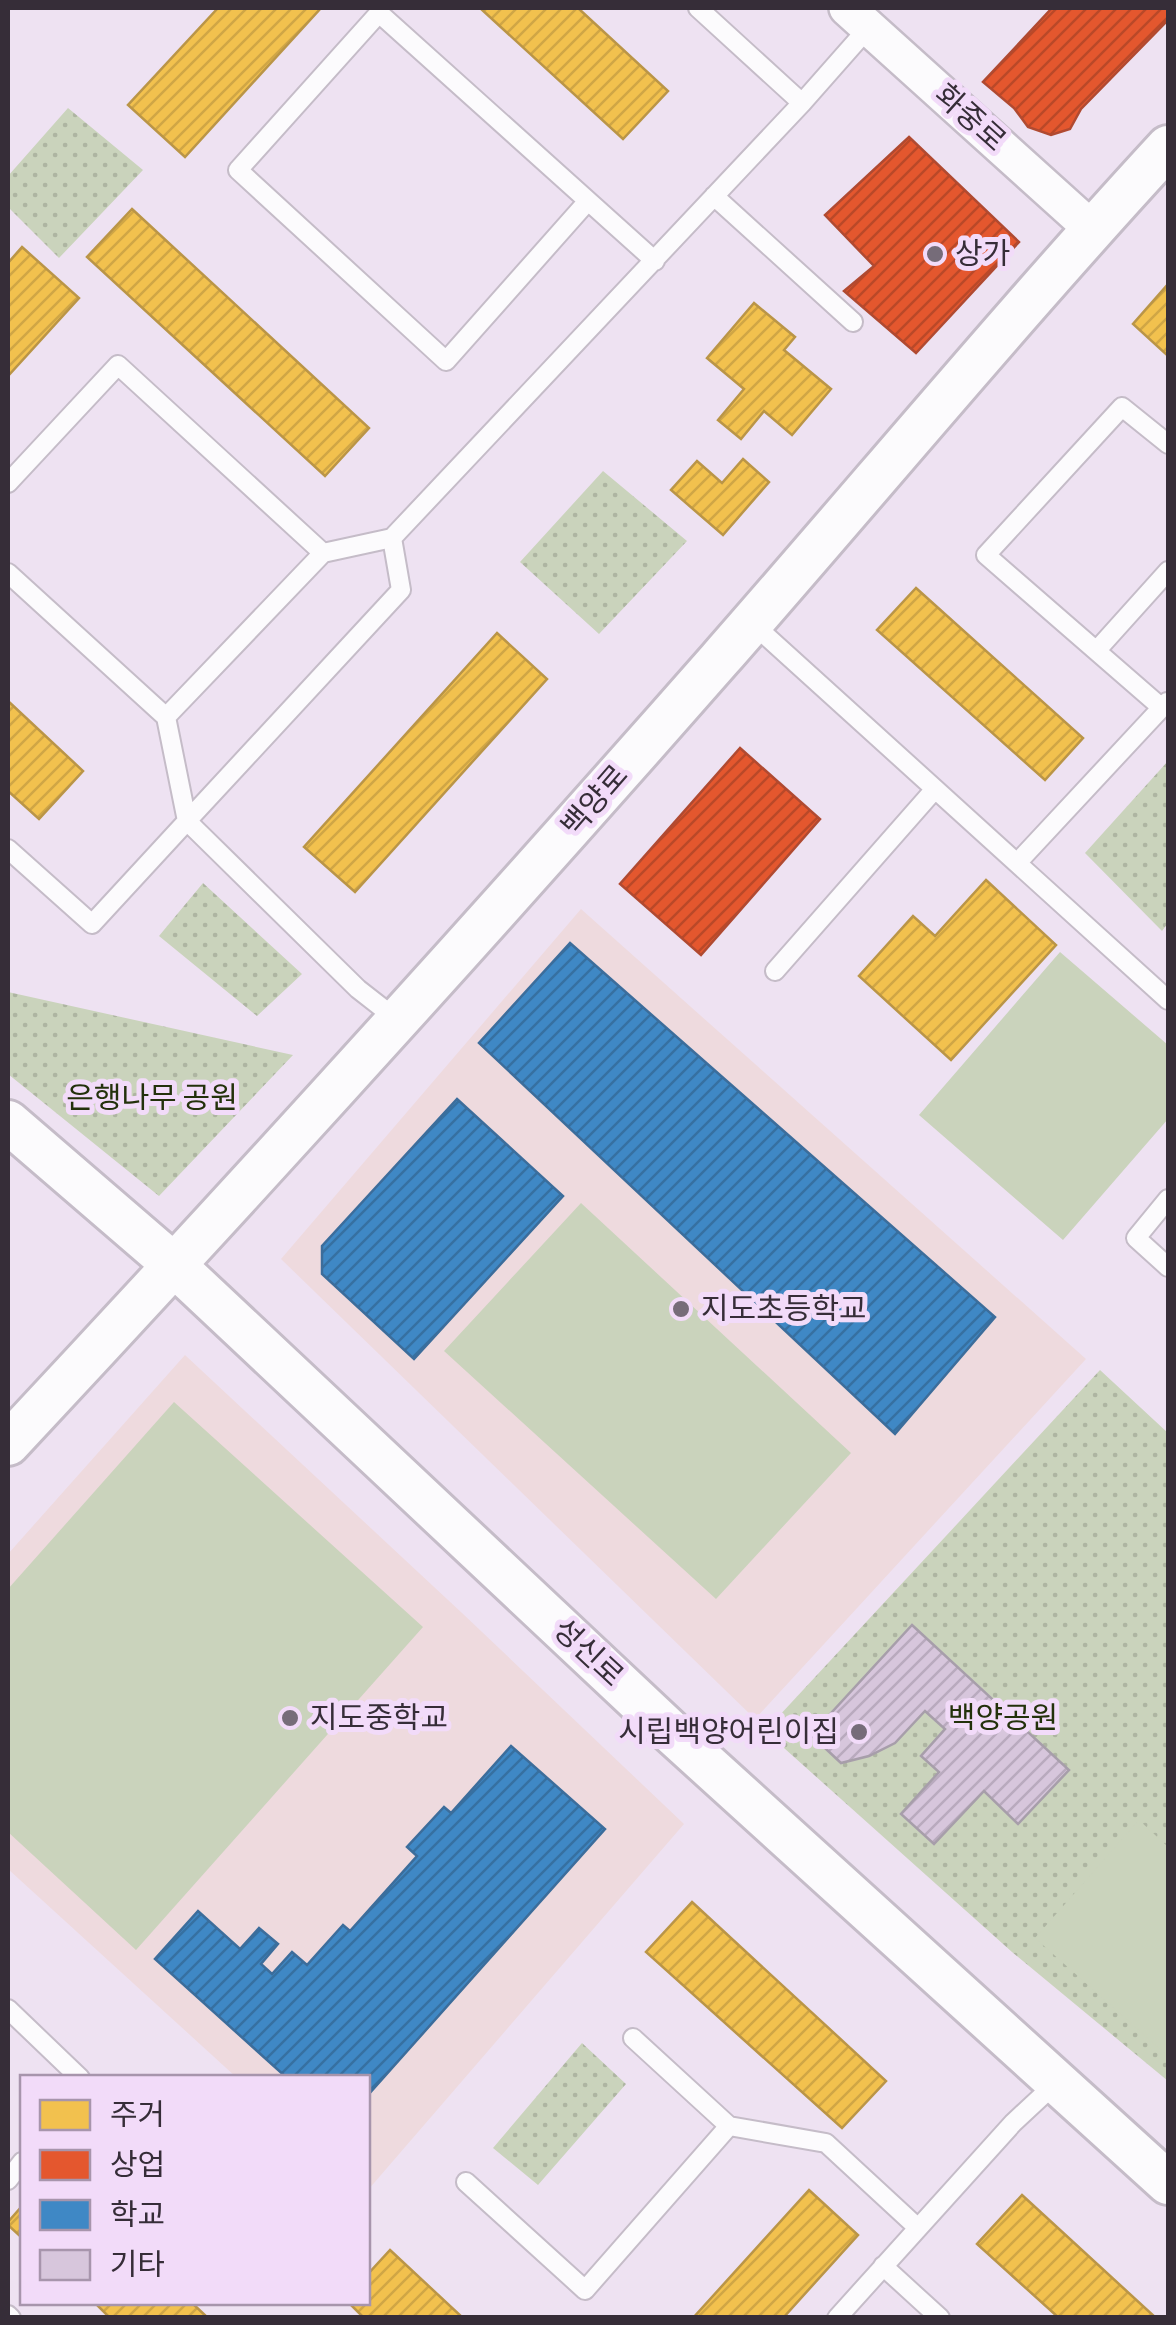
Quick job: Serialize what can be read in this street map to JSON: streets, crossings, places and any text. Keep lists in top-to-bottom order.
{
  "streets": {
    "street": ["화중로", "백양로", "성신로"]
  },
  "crossings": [
    ["화중로", "백양로"],
    ["백양로", "성신로"]
  ],
  "parks": ["은행나무 공원", "백양공원"],
  "places": [
    "상가",
    "지도초등학교",
    "지도중학교",
    "시립백양어린이집"
  ],
  "legend": [
    "주거",
    "상업",
    "학교",
    "기타"
  ]
}
